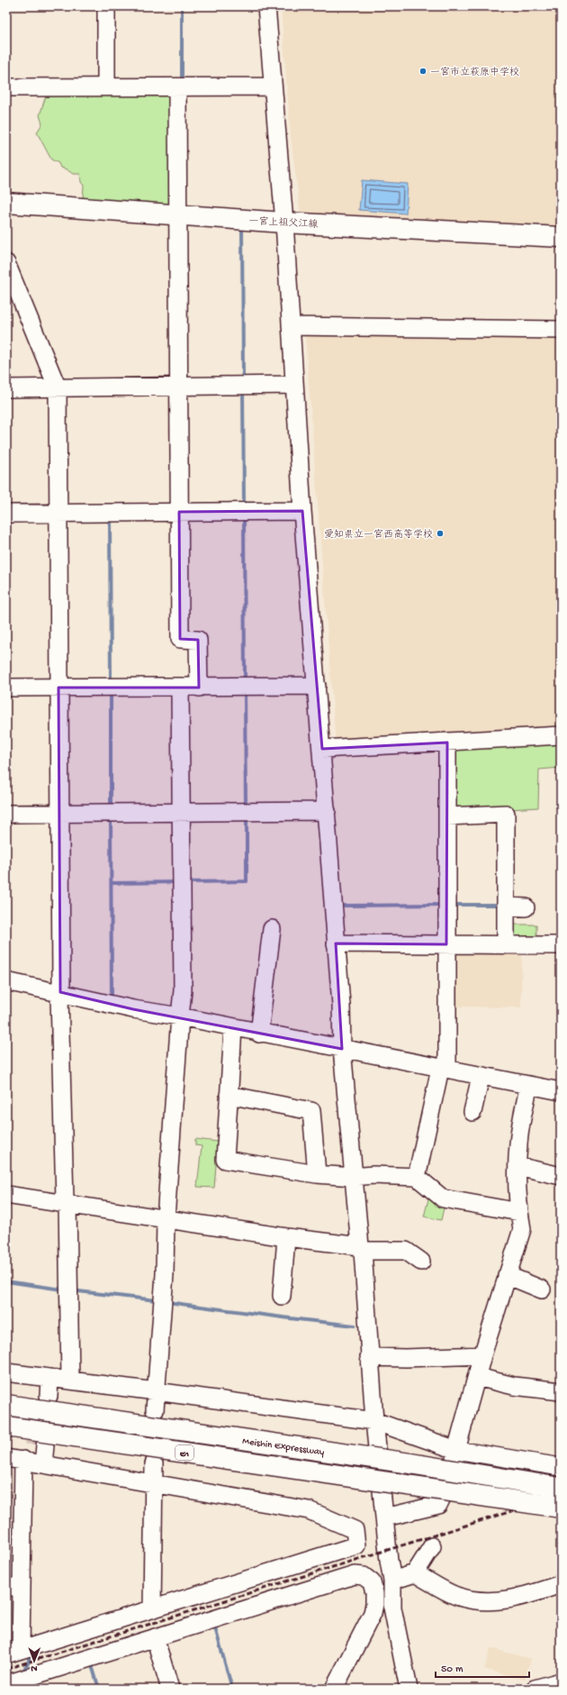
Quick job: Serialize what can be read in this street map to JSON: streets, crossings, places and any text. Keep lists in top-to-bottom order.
{
  "streets": {
    "main road": ["一宮上祖父江線", "Meishin Expressway", "E1"]
  },
  "places": ["一宮市立萩原中学校", "愛知県立一宮西高等学校"],
  "scale_bar": "50 m",
  "north": "bottom"
}
